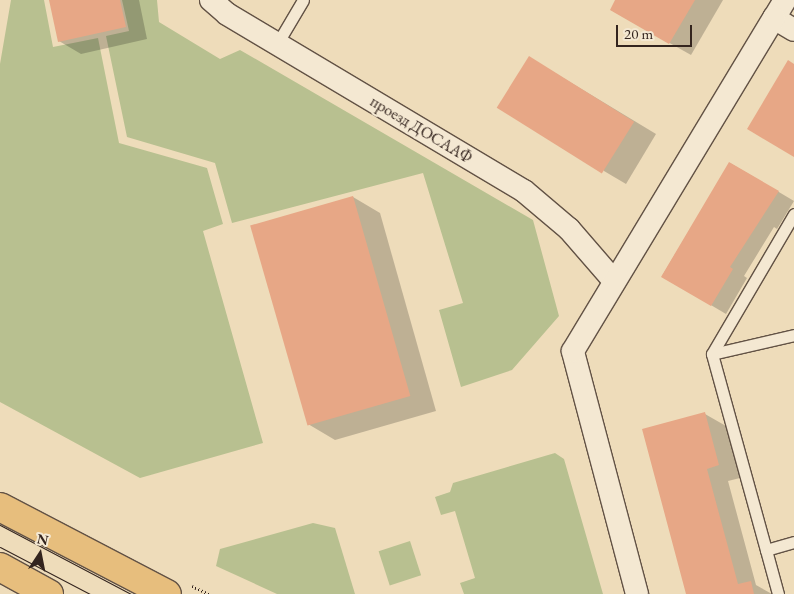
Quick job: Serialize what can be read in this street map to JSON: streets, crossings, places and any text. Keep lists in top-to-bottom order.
{
  "streets": {
    "street": ["проезд ДОСААФ"]
  },
  "scale_bar": "20 m",
  "north": "top"
}
